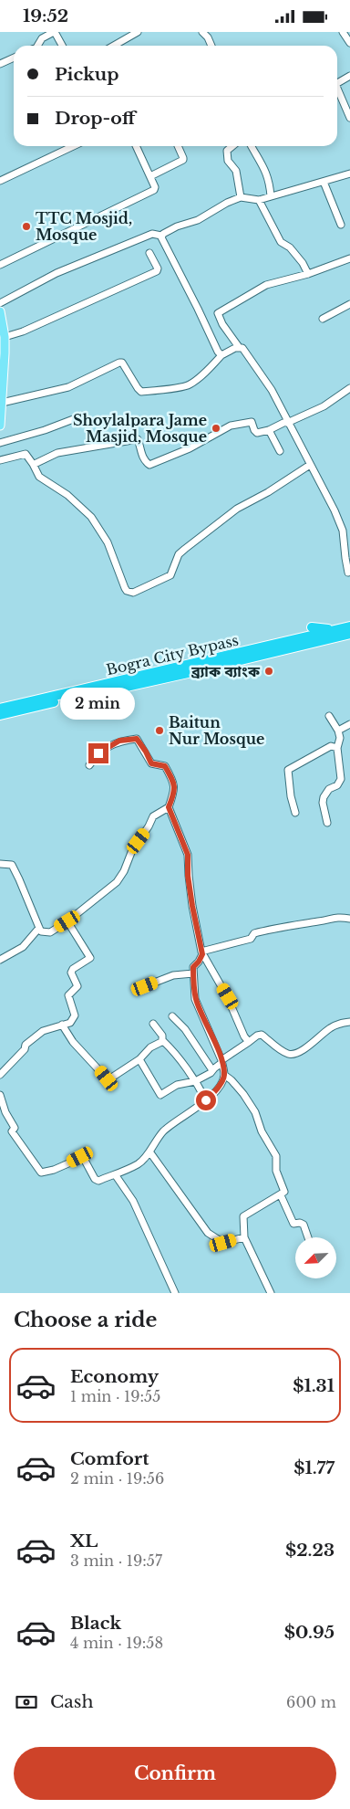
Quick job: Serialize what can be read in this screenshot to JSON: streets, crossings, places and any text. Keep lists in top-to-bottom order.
{
  "streets": {
    "highway": ["Bogra City Bypass"]
  },
  "places": [
    "TTC Mosjid, Mosque",
    "Shoylalpara Jame Masjid, Mosque",
    "ব্র্যাক ব্যাংক",
    "Baitun Nur Mosque"
  ],
  "north": "bottom left",
  "page": {
    "status": "19:52",
    "banner": ["Pickup", "Drop-off"],
    "bubble": "2 min",
    "heading": "Choose a ride",
    "list": [
      {
        "name": "Economy",
        "note": "1 min · 19:55",
        "value": "$1.31"
      },
      {
        "name": "Comfort",
        "note": "2 min · 19:56",
        "value": "$1.77"
      },
      {
        "name": "XL",
        "note": "3 min · 19:57",
        "value": "$2.23"
      },
      {
        "name": "Black",
        "note": "4 min · 19:58",
        "value": "$0.95"
      }
    ],
    "pay": ["Cash", "600 m"],
    "buttons": "Confirm"
  }
}
